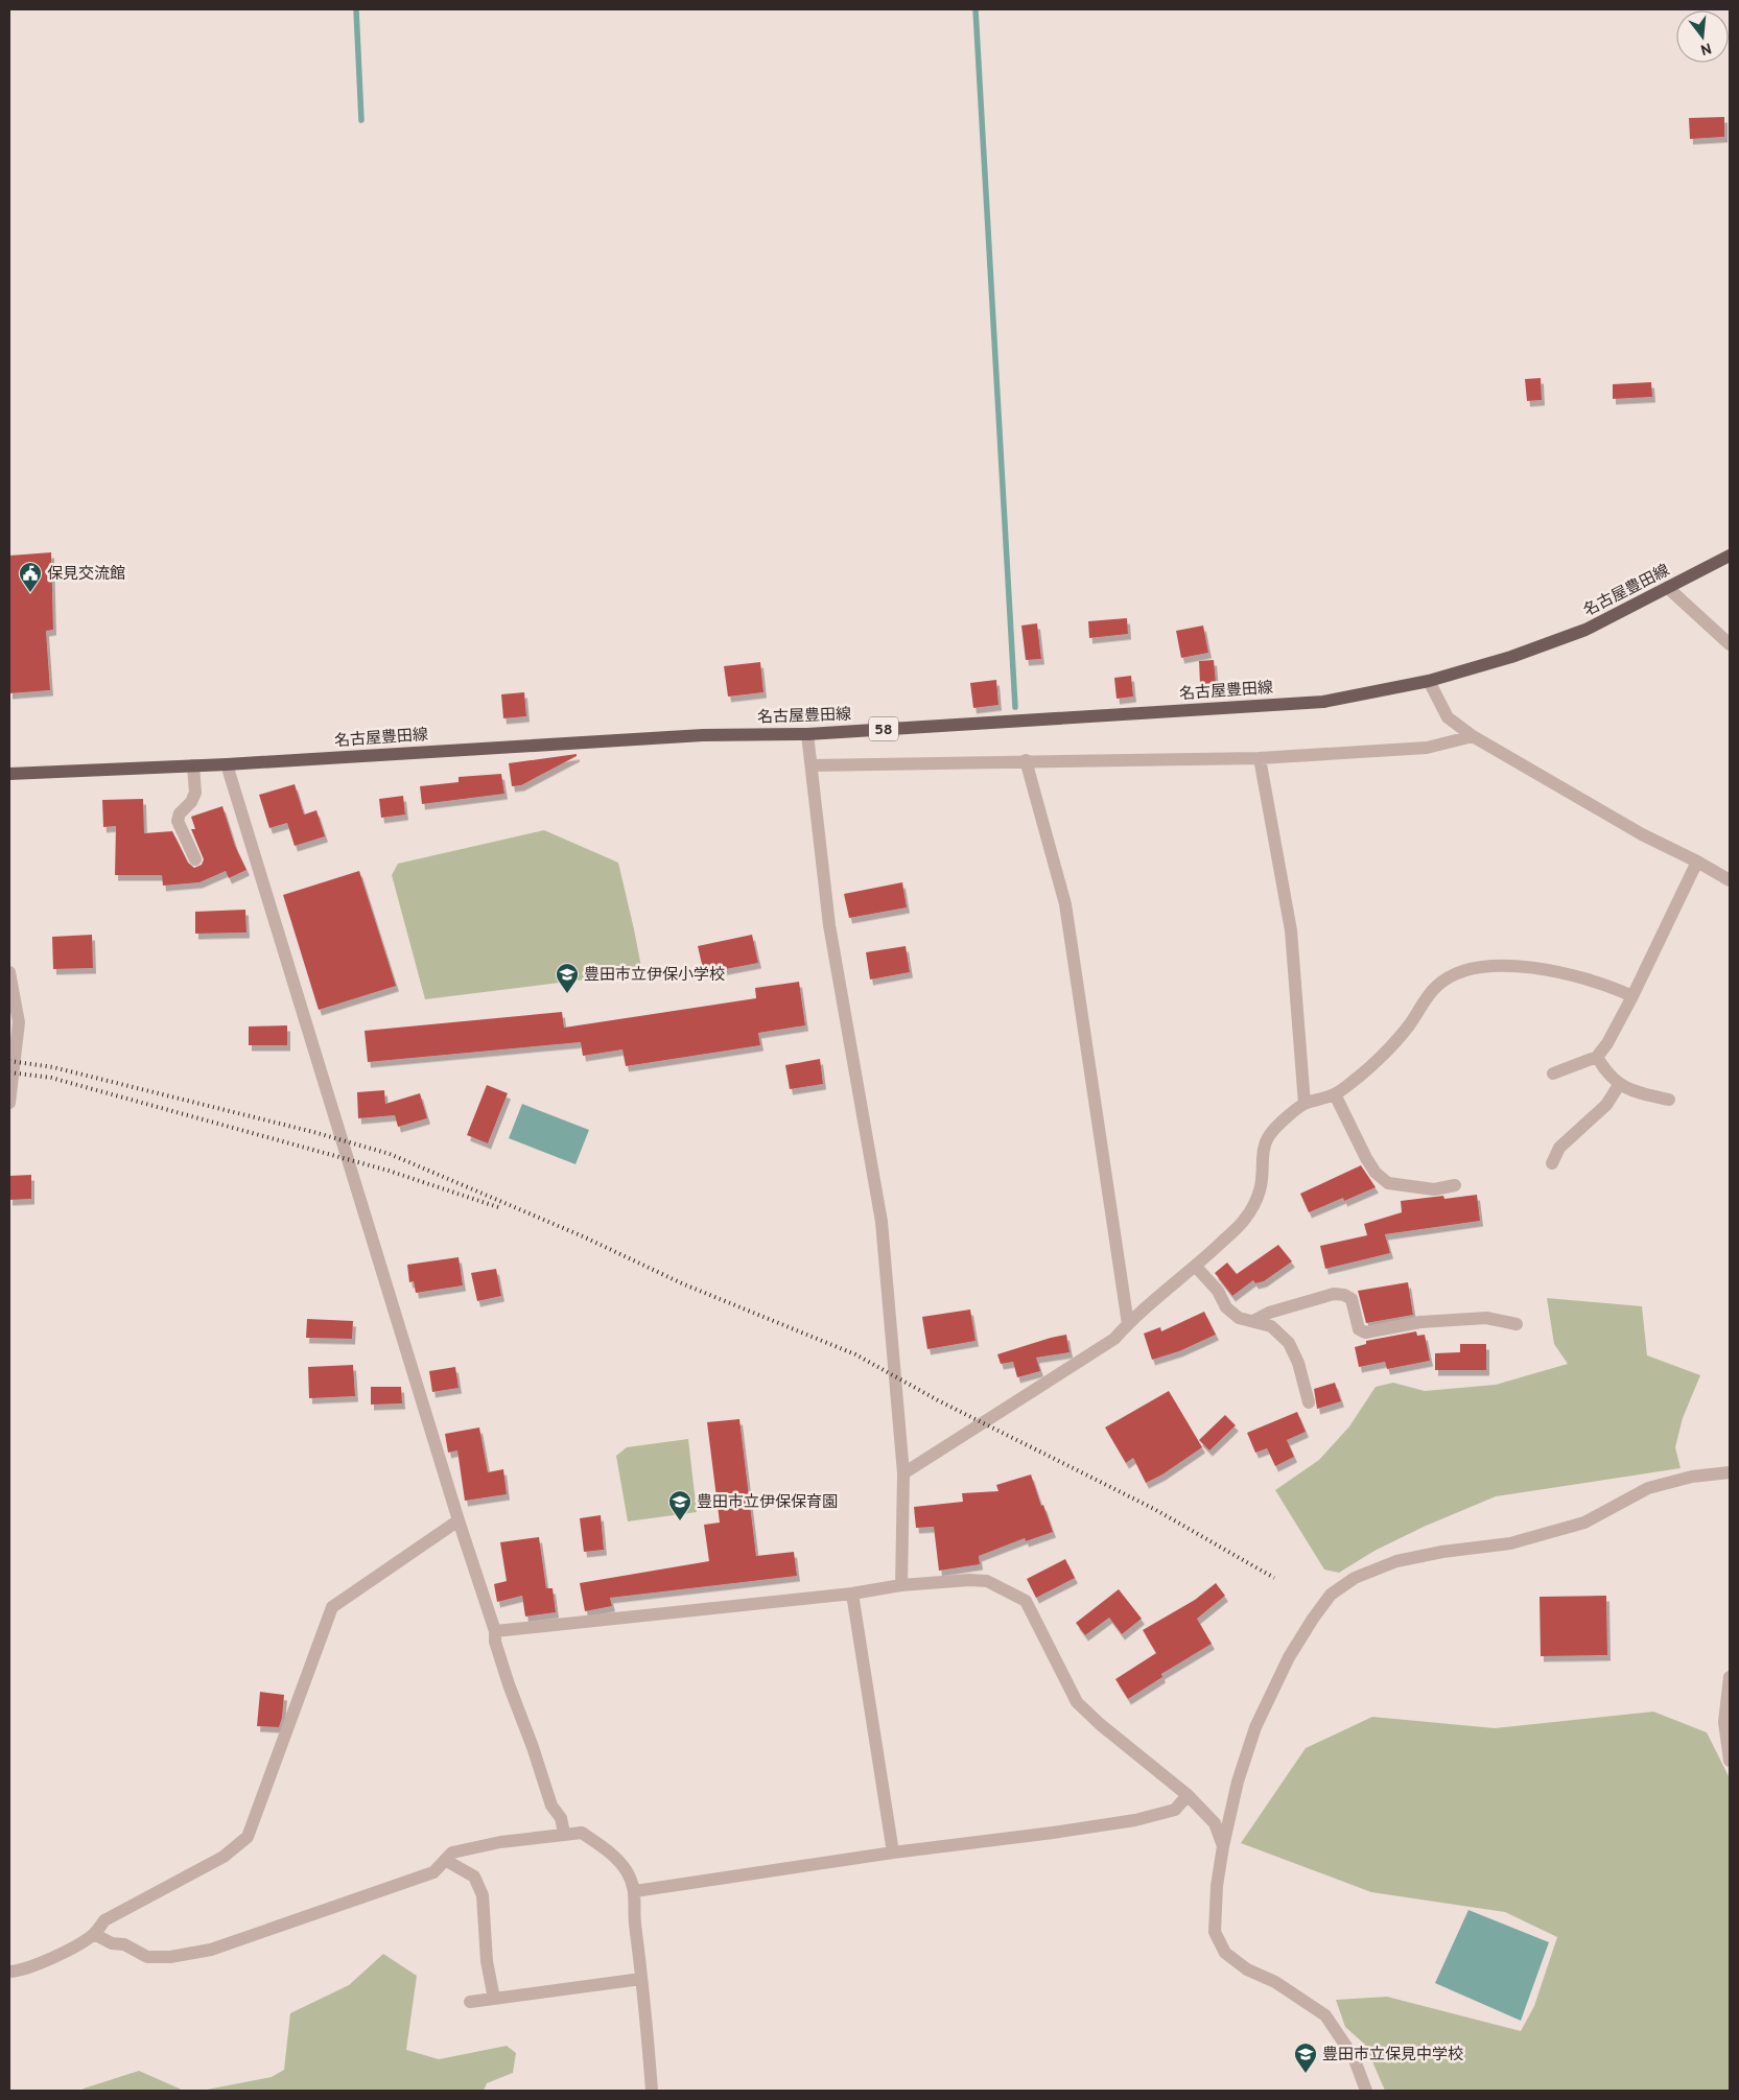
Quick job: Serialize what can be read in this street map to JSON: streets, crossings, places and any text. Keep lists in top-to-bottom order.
{
  "streets": {
    "main road": ["名古屋豊田線", "58"]
  },
  "places": {
    "public building": ["保見交流館"],
    "school or university": ["豊田市立伊保小学校", "豊田市立伊保保育園", "豊田市立保見中学校"]
  },
  "north": "bottom"
}
